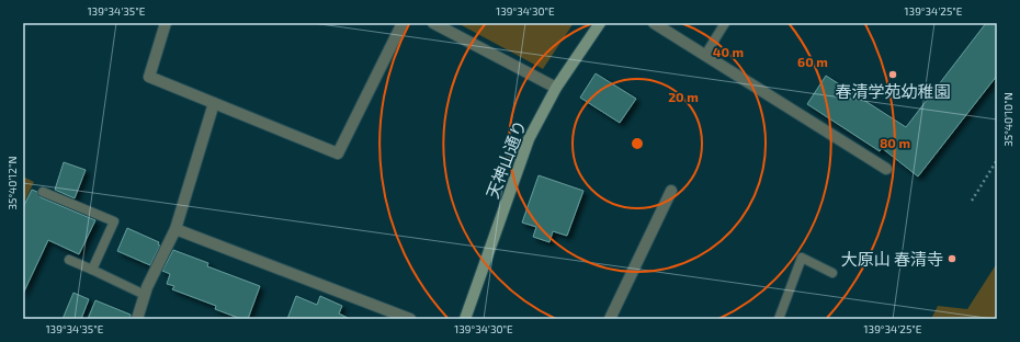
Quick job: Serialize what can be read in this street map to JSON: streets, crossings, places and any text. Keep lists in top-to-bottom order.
{
  "streets": {
    "street": ["天神山通り"]
  },
  "places": ["春清学苑幼稚園", "大原山 春清寺"],
  "coordinates": [
    "139°34'35\"E",
    "139°34'30\"E",
    "139°34'25\"E",
    "35°40'10\"N",
    "35°40'12\"N"
  ],
  "rings": [
    "40 m",
    "60 m",
    "20 m",
    "80 m"
  ]
}
